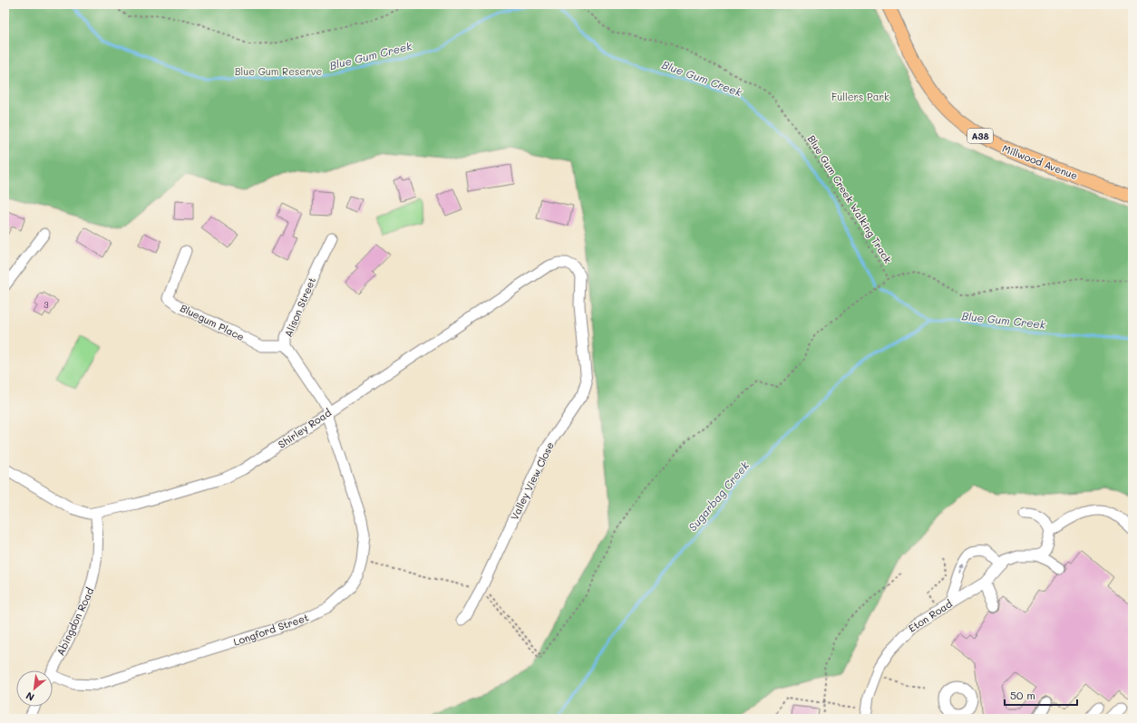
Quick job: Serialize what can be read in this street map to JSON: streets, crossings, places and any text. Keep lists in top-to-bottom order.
{
  "streets": {
    "main road": ["A38", "Millwood Avenue"],
    "street": [
      "Alison Street",
      "Bluegum Place",
      "Shirley Road",
      "Valley View Close",
      "Eton Road",
      "Abingdon Road",
      "Longford Street"
    ],
    "path": ["Blue Gum Creek Walking Track"]
  },
  "crossings": [
    ["Alison Street", "Bluegum Place"],
    ["Alison Street", "Shirley Road"],
    ["Alison Street", "Longford Street"],
    ["Shirley Road", "Valley View Close"],
    ["Shirley Road", "Abingdon Road"],
    ["Shirley Road", "Longford Street"]
  ],
  "water": ["Blue Gum Creek", "Sugarbag Creek"],
  "parks": ["Blue Gum Reserve", "Fullers Park"],
  "house_numbers": ["3"],
  "scale_bar": "50 m",
  "north": "bottom left"
}
